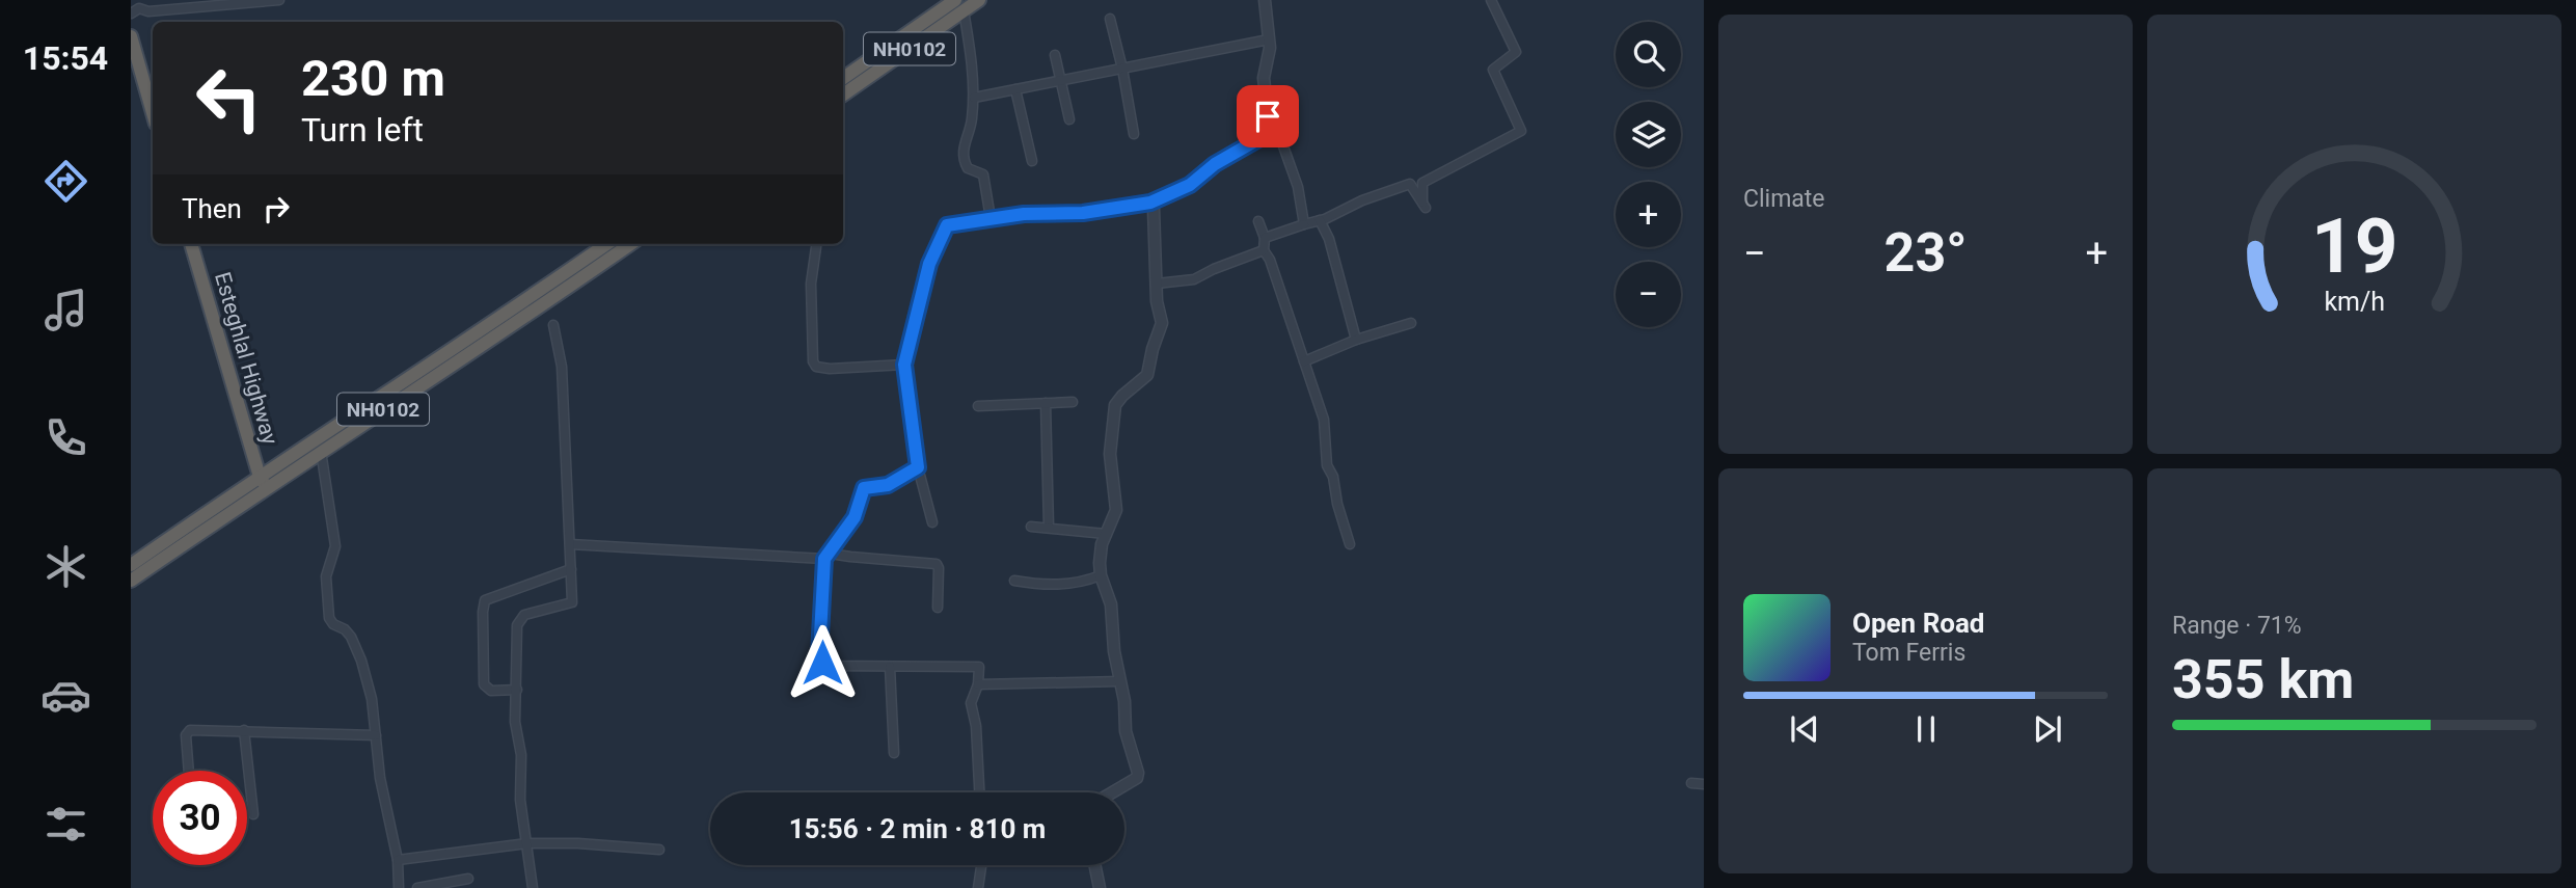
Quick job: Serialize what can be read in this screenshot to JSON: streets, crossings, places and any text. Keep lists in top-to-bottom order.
{
  "streets": {
    "highway": ["NH0102", "Esteghlal Highway"]
  },
  "crossings": [
    ["NH0102", "Esteghlal Highway"]
  ],
  "page": {
    "tabs": "15:54",
    "tile": [
      "Climate",
      ["Range · 71%", "355 km"]
    ],
    "map_buttons": ["+", "−"],
    "turn": ["230 m", "Turn left"],
    "then": "Then",
    "heat": ["−", "23°", "+"],
    "song": ["Open Road", "Tom Ferris"],
    "limit": "30",
    "trip": "15:56 · 2 min · 810 m",
    "gauge": ["19", "km/h"]
  }
}
